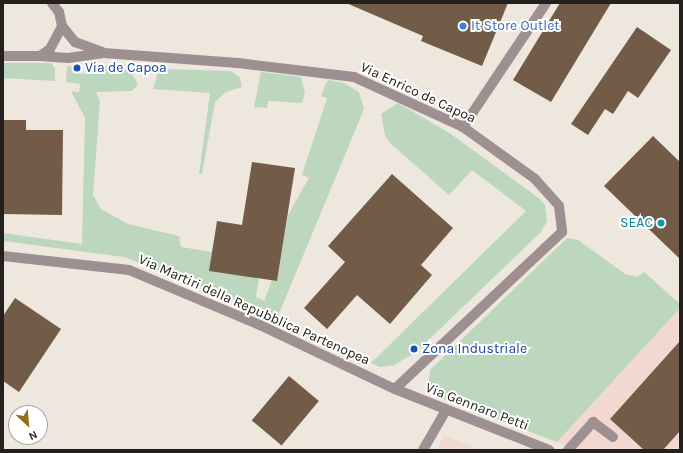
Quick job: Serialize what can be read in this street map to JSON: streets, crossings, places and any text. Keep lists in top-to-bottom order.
{
  "streets": {
    "street": ["Via Enrico de Capoa", "Via Martiri della Repubblica Partenopea", "Via Gennaro Petti"]
  },
  "crossings": [
    ["Via Enrico de Capoa", "Via Martiri della Repubblica Partenopea"],
    ["Via Enrico de Capoa", "Via Gennaro Petti"],
    ["Via Martiri della Repubblica Partenopea", "Via Gennaro Petti"]
  ],
  "places": [
    "It Store Outlet",
    "Via de Capoa",
    "SEAC",
    "Zona Industriale"
  ],
  "north": "bottom right"
}
